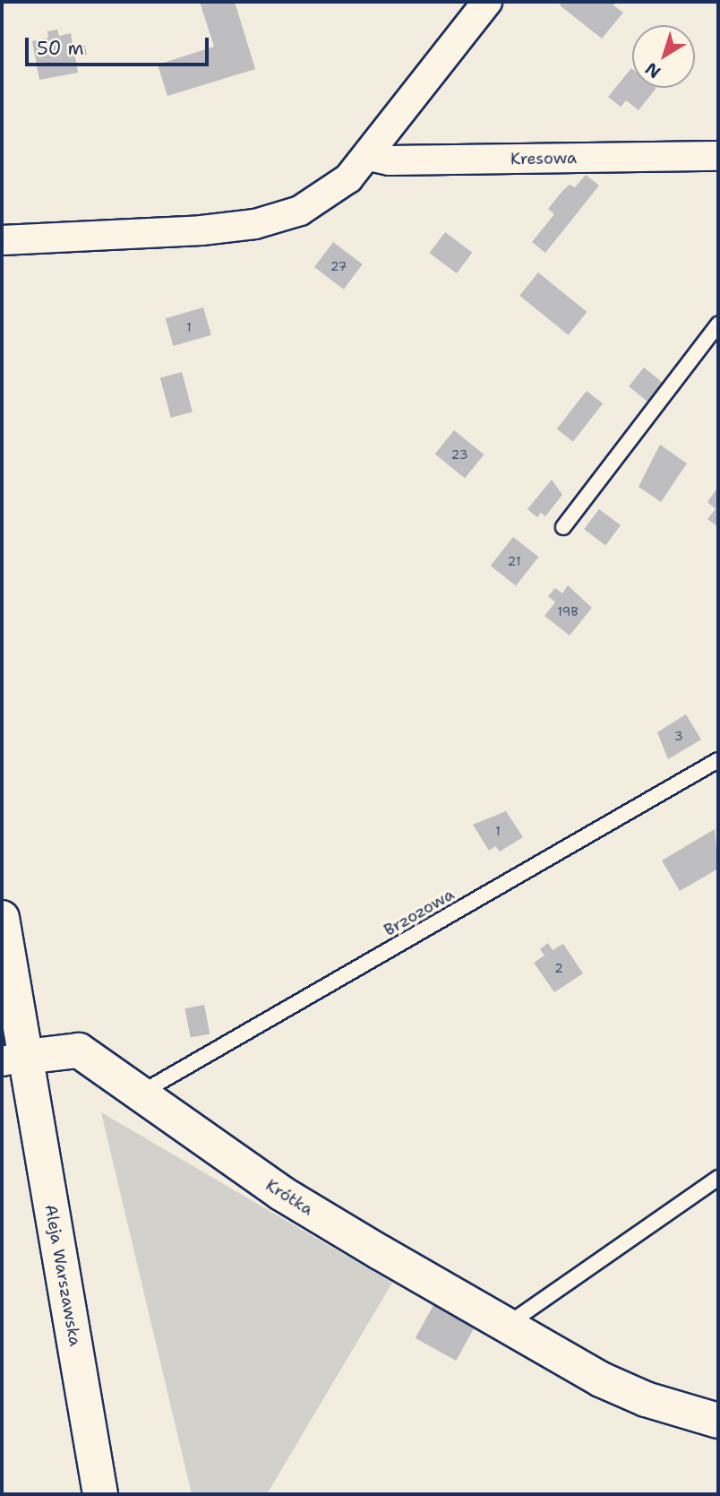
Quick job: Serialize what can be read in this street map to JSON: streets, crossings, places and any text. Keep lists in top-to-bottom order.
{
  "streets": {
    "street": ["Kresowa", "Krótka", "Aleja Warszawska"],
    "lane": ["Brzozowa"]
  },
  "crossings": [
    ["Brzozowa", "Krótka"],
    ["Krótka", "Aleja Warszawska"]
  ],
  "house_numbers": [
    "27",
    "1",
    "23",
    "21",
    "19B",
    "3",
    "1",
    "2"
  ],
  "scale_bar": "50 m",
  "north": "bottom left"
}
